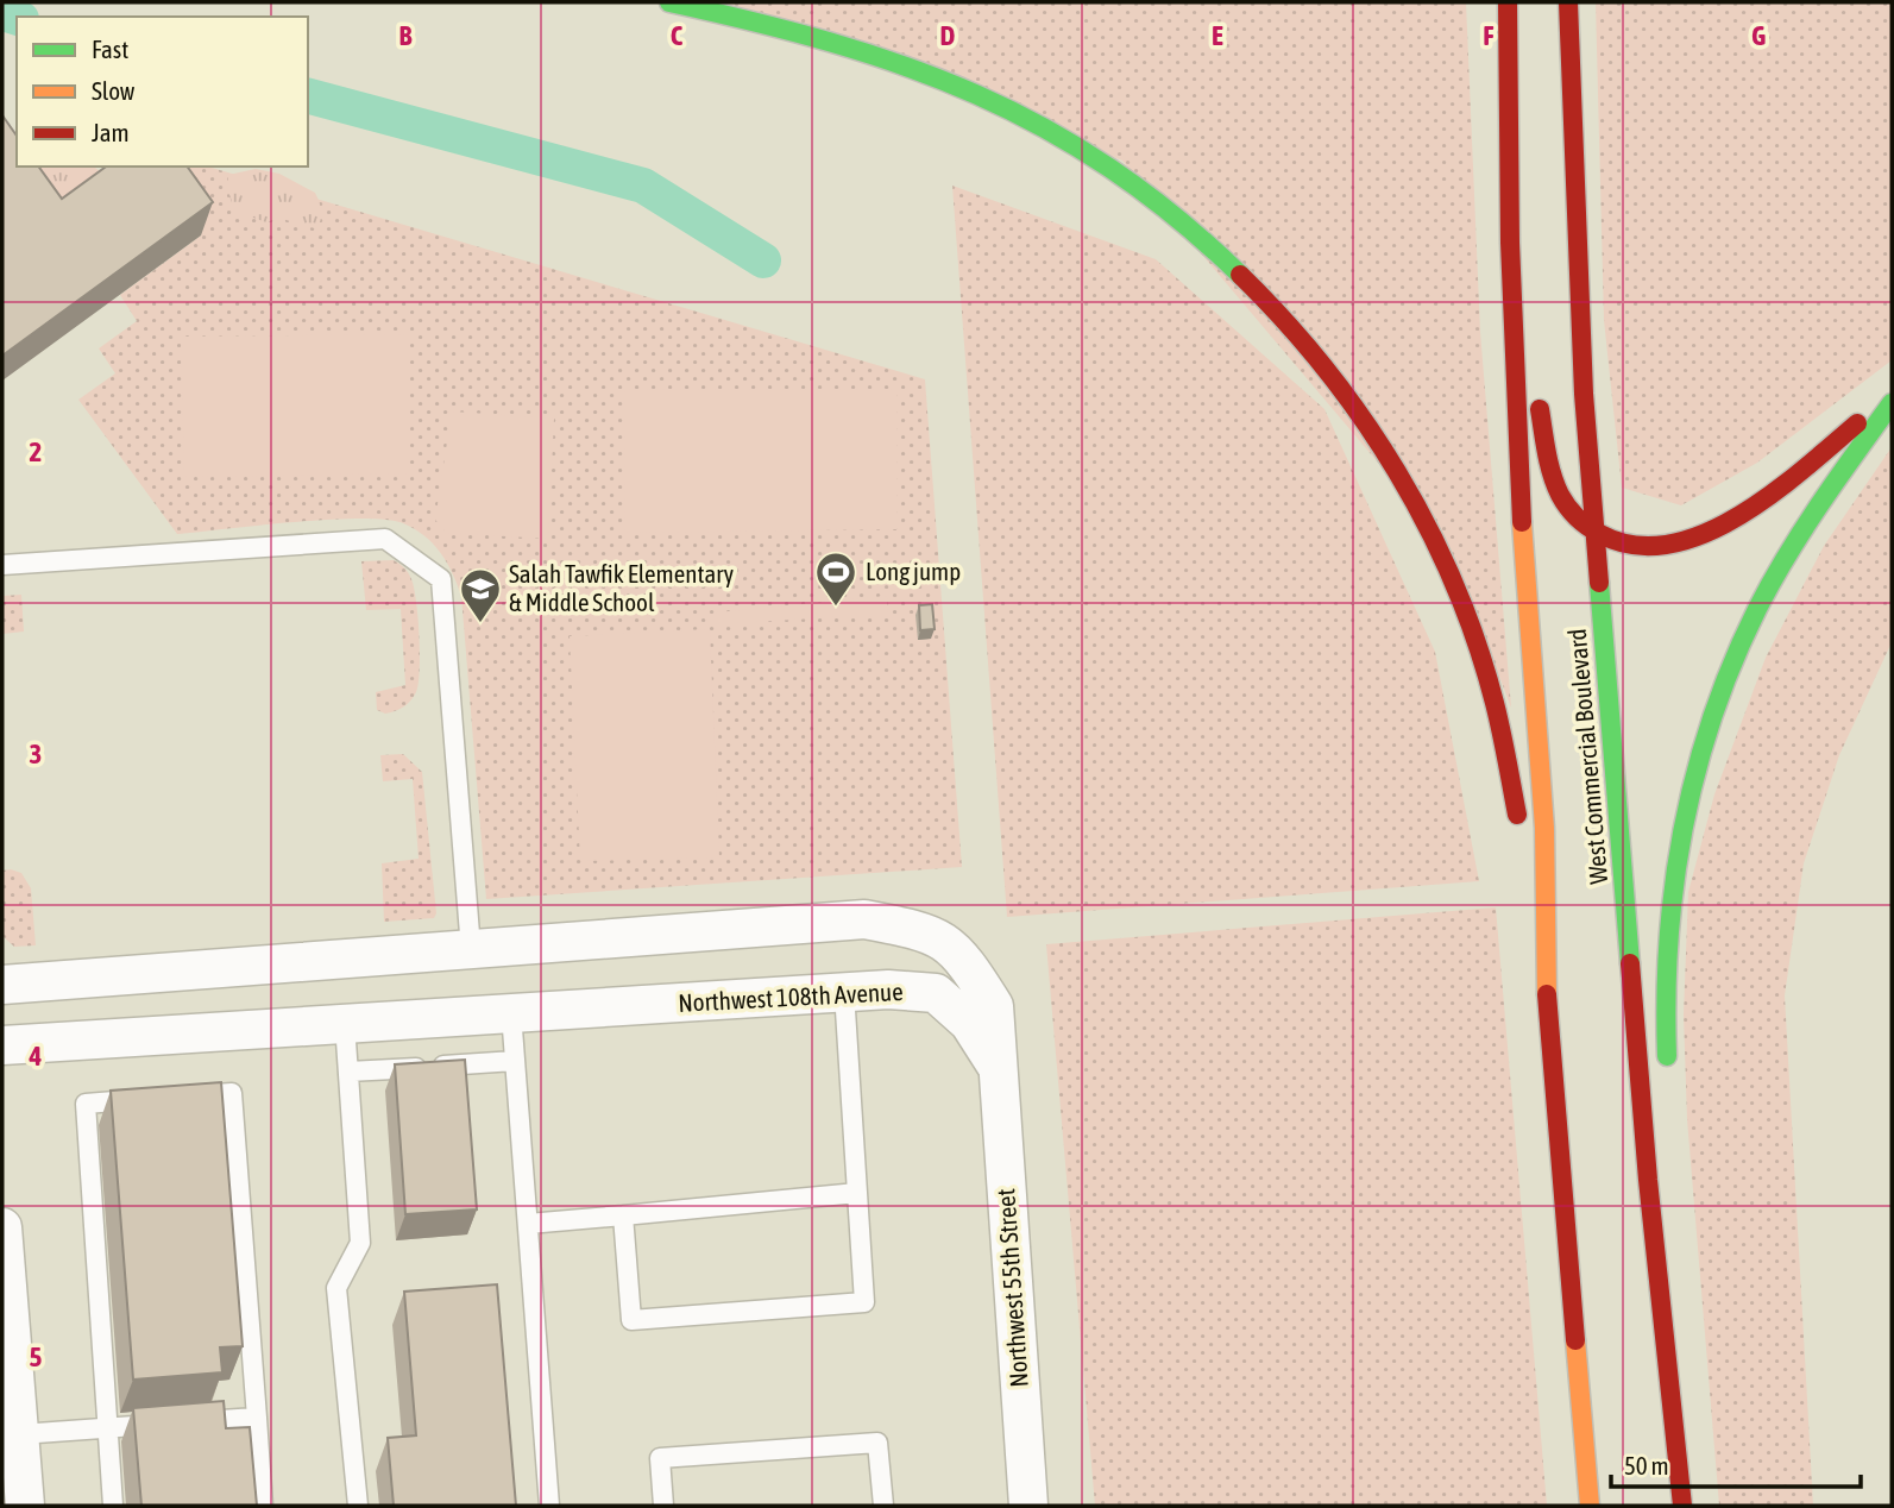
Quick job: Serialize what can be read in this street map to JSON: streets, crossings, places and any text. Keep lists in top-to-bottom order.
{
  "streets": {
    "highway": ["West Commercial Boulevard"],
    "street": ["Northwest 108th Avenue", "Northwest 55th Street"]
  },
  "crossings": [
    ["Northwest 108th Avenue", "Northwest 55th Street"]
  ],
  "places": {
    "sports": ["Long jump"],
    "school or university": ["Salah Tawfik Elementary & Middle School"]
  },
  "legend": ["Fast", "Slow", "Jam"],
  "scale_bar": "50 m",
  "grid": {
    "columns": [
      "B",
      "C",
      "D",
      "E",
      "F",
      "G"
    ],
    "rows": [
      "2",
      "3",
      "4",
      "5"
    ]
  }
}
